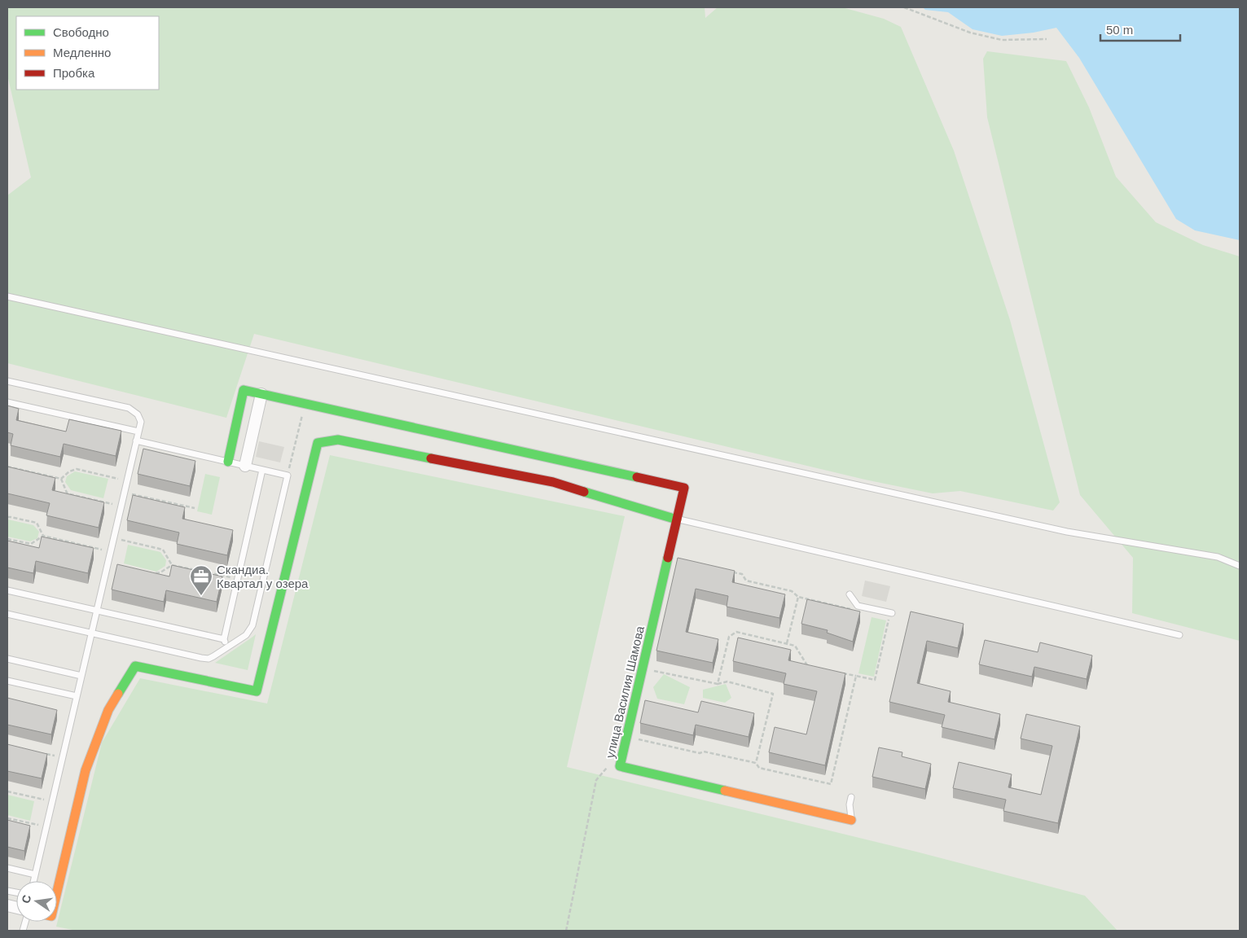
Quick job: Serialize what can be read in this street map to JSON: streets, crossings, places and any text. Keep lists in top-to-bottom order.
{
  "streets": {
    "street": ["улица Василия Шамова"]
  },
  "places": {
    "office": ["Скандиа. Квартал у озера"]
  },
  "legend": ["Свободно", "Медленно", "Пробка"],
  "scale_bar": "50 m",
  "north": "left"
}
